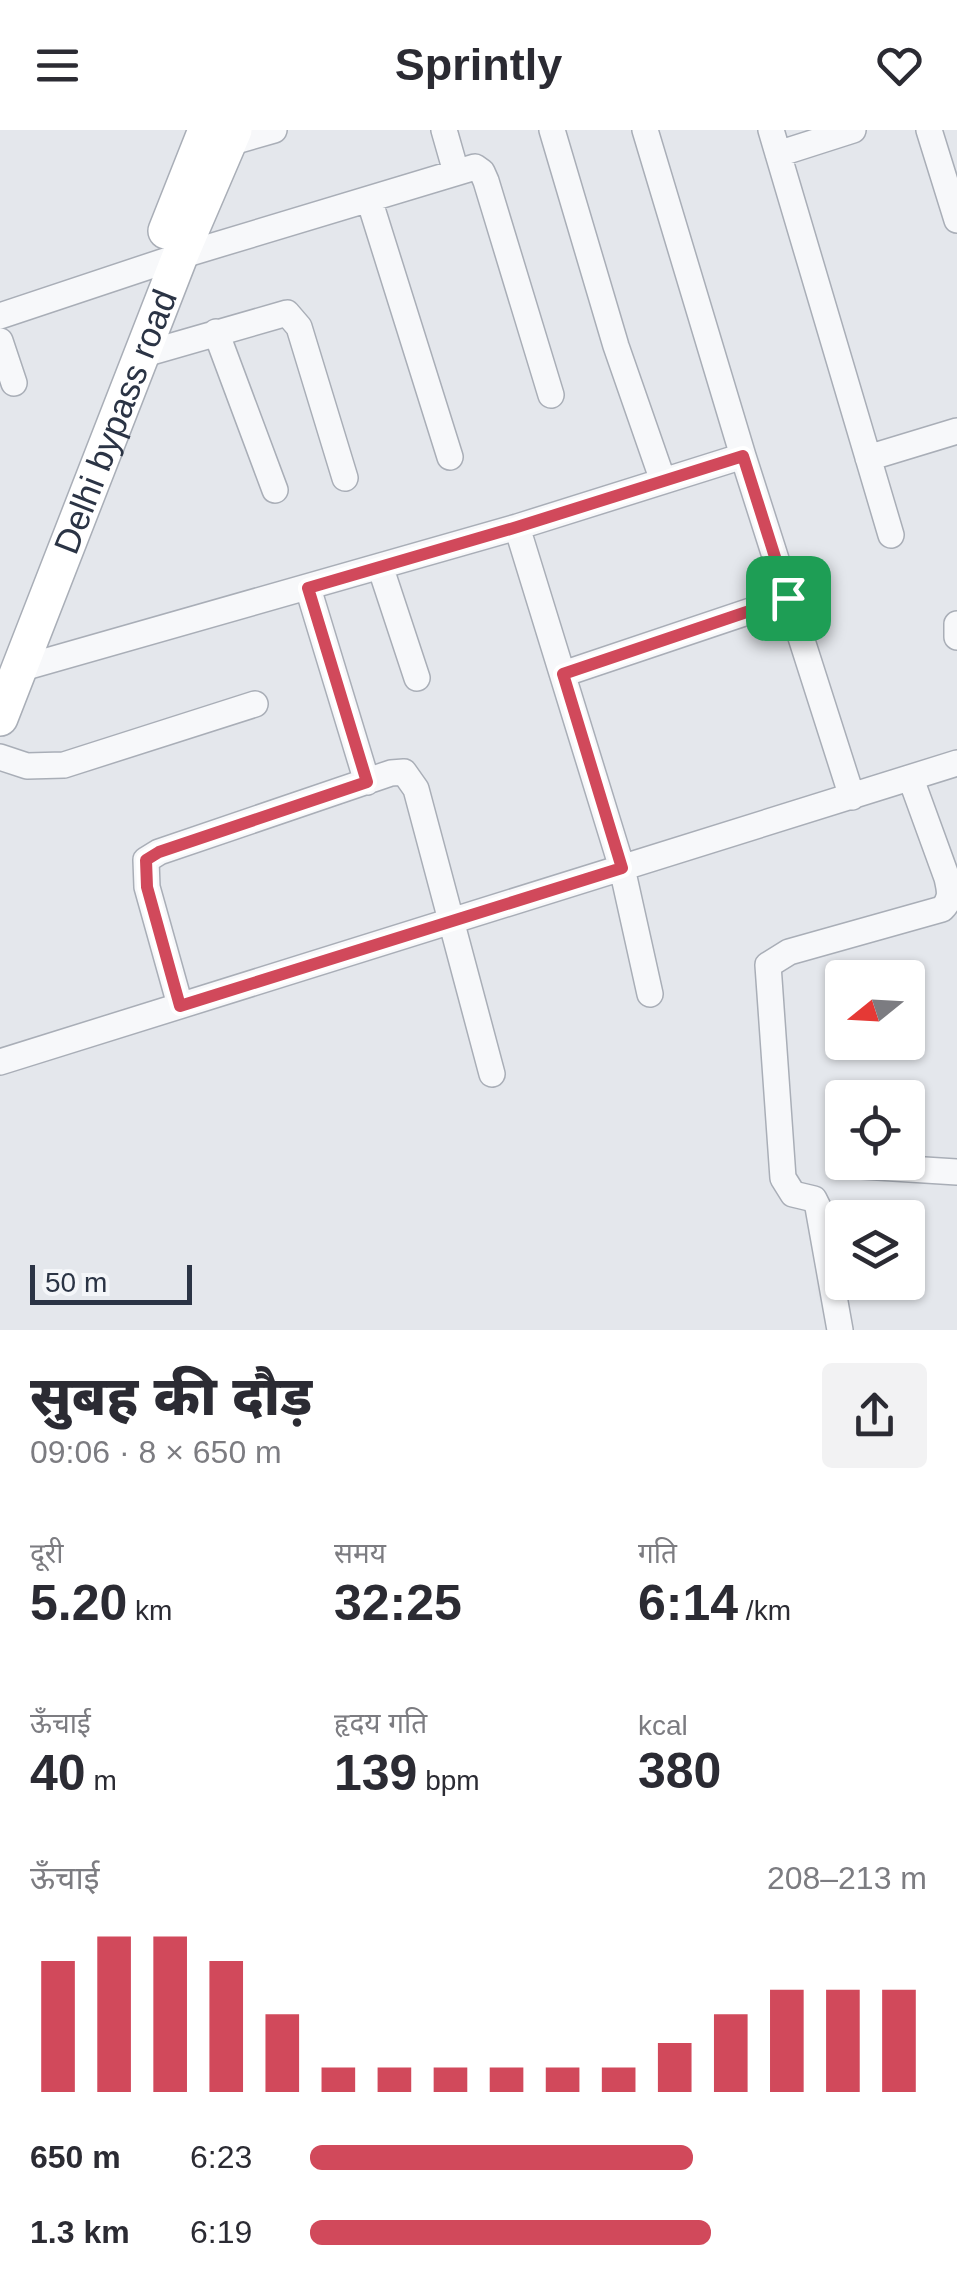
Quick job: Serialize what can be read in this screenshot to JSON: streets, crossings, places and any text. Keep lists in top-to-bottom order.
{
  "streets": {
    "main road": ["Delhi bypass road"]
  },
  "scale_bar": "50 m",
  "north": "left",
  "page": {
    "header": "Sprintly",
    "scale": "50 m",
    "heading": ["सुबह की दौड़", "09:06 · 8 × 650 m"],
    "stats": [
      ["दूरी", "5.20 km"],
      ["समय", "32:25"],
      ["गति", "6:14 /km"],
      ["ऊँचाई", "40 m"],
      ["हृदय गति", "139 bpm"],
      ["kcal", "380"]
    ],
    "chart": ["ऊँचाई", "208–213 m"],
    "list": [
      {
        "name": "650 m",
        "note": "6:23"
      },
      {
        "name": "1.3 km",
        "note": "6:19"
      }
    ]
  }
}
